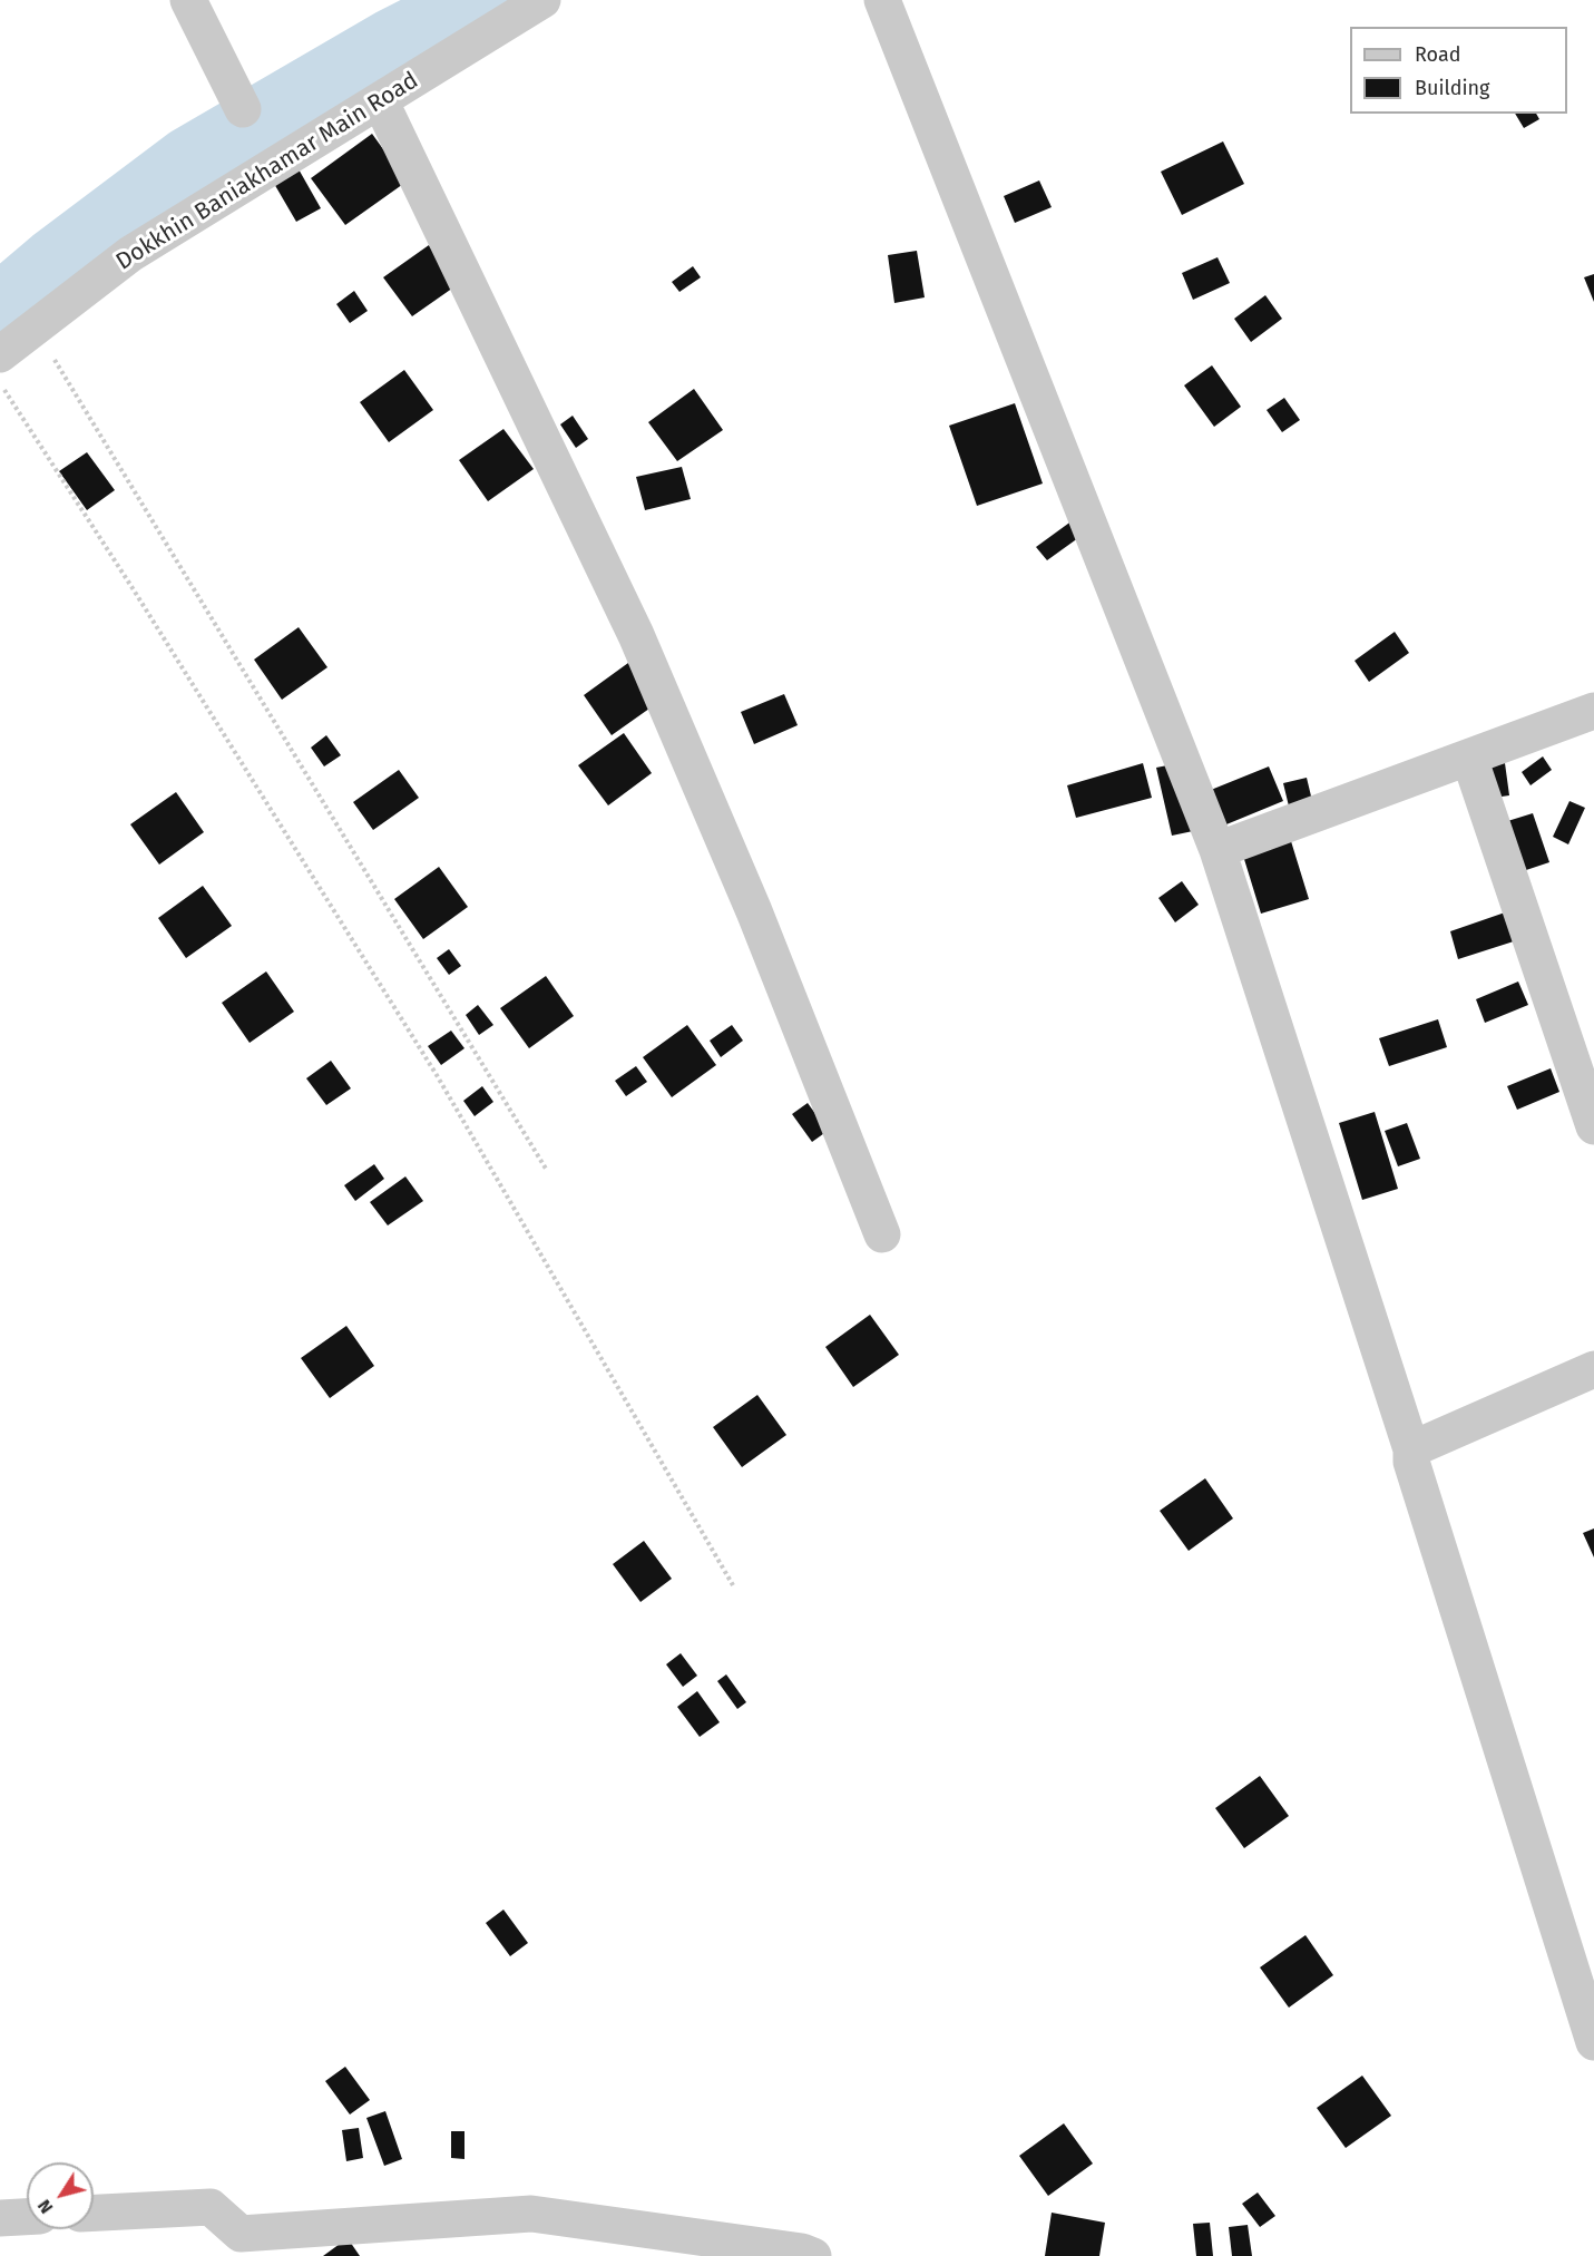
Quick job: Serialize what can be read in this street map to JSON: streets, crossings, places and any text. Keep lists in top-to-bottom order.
{
  "streets": {
    "street": ["Dokkhin Baniakhamar Main Road"]
  },
  "legend": ["Road", "Building"],
  "north": "bottom left"
}
